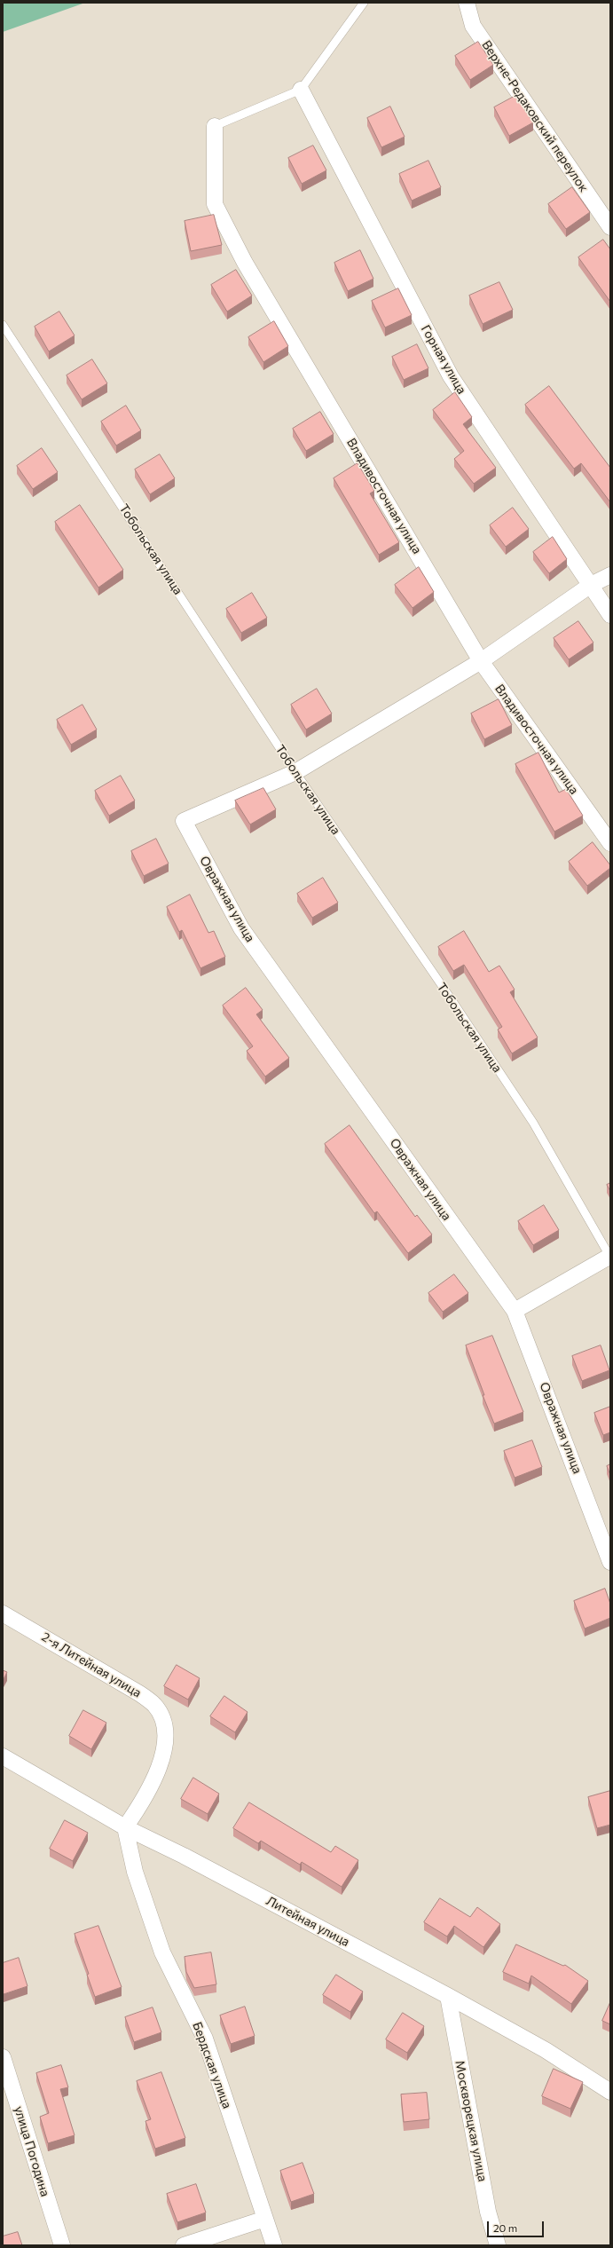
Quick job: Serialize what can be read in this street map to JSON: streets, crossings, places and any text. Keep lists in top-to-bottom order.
{
  "streets": {
    "street": [
      "Верхне-Редаковский переулок",
      "Горная улица",
      "Владивосточная улица",
      "Овражная улица",
      "2-я Литейная улица",
      "Литейная улица",
      "Бердская улица",
      "Москворецкая улица",
      "улица Погодина"
    ],
    "lane": ["Тобольская улица"]
  },
  "crossings": [
    ["Тобольская улица", "Овражная улица"],
    ["2-я Литейная улица", "Литейная улица"],
    ["2-я Литейная улица", "Бердская улица"],
    ["Литейная улица", "Бердская улица"],
    ["Литейная улица", "Москворецкая улица"]
  ],
  "scale_bar": "20 m"
}
